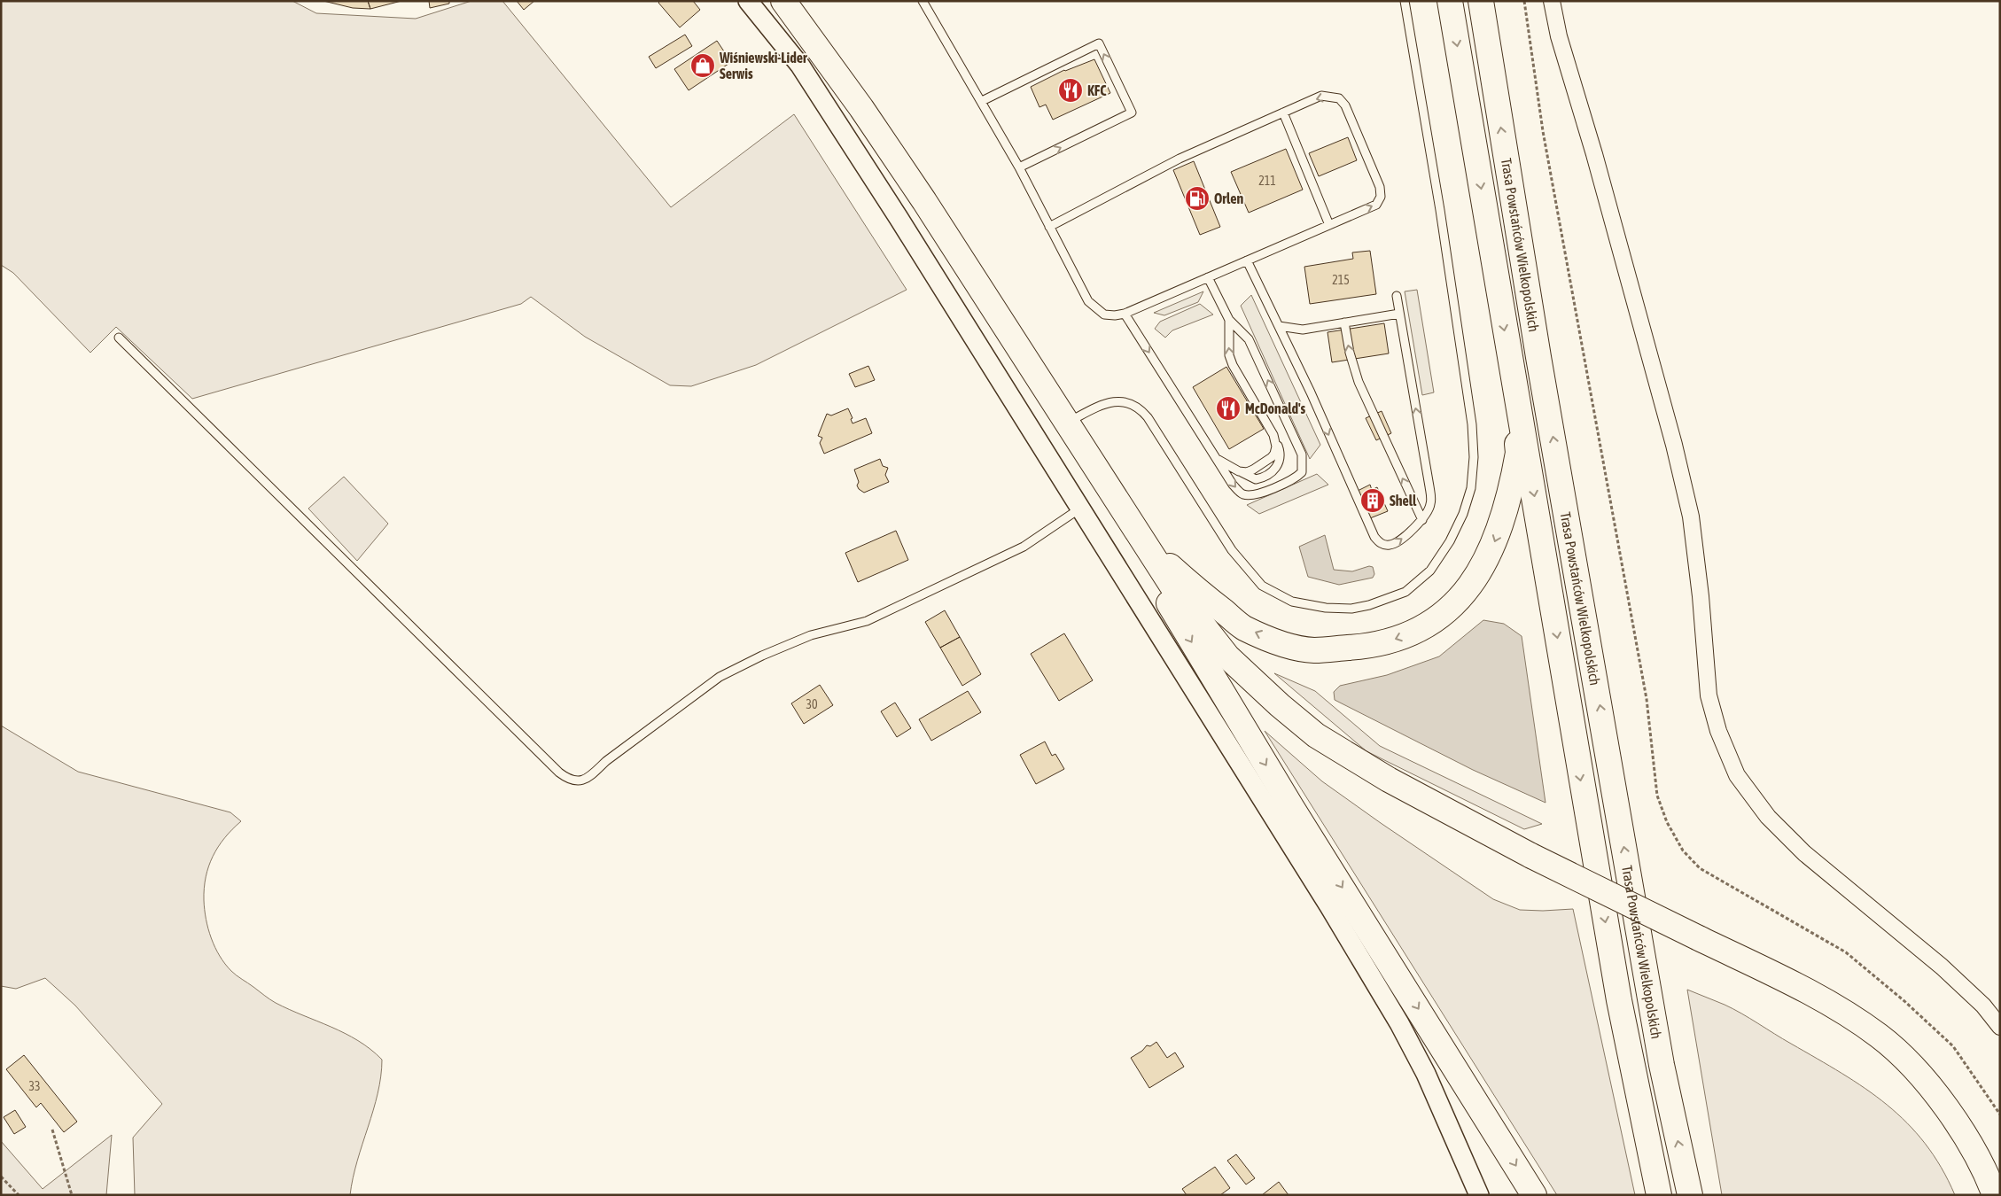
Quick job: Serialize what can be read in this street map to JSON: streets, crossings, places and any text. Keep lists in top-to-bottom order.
{
  "streets": {
    "highway": ["Trasa Powstańców Wielkopolskich"]
  },
  "places": {
    "shop": ["Wiśniewski-Lider Serwis"],
    "restaurant": ["KFC", "McDonald's"],
    "fuel station": ["Orlen"],
    "building": ["Shell"]
  },
  "house_numbers": [
    "211",
    "215",
    "30",
    "33"
  ]
}
